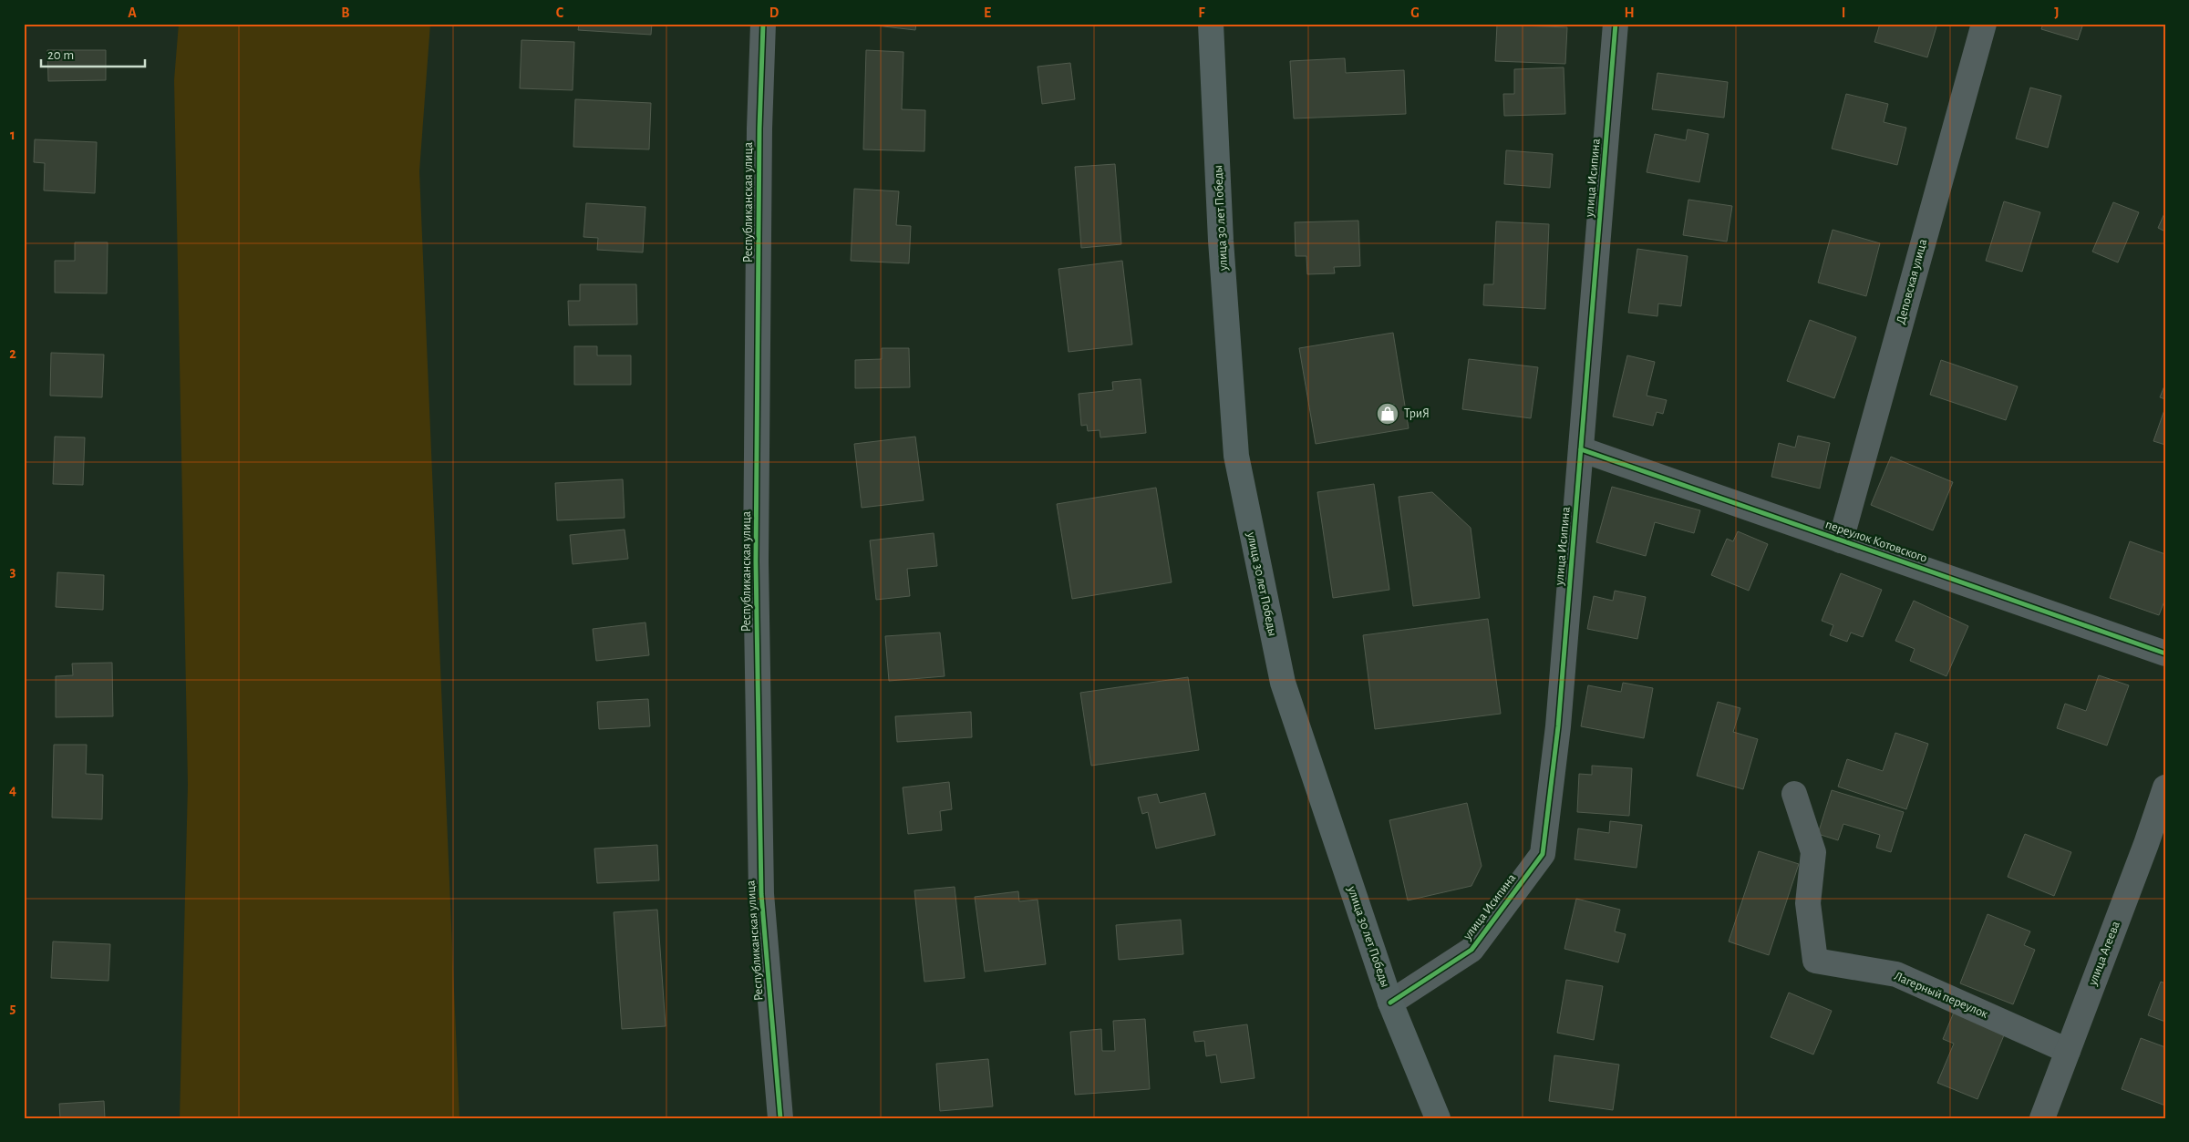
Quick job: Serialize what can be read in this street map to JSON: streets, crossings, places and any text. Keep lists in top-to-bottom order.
{
  "streets": {
    "main road": ["улица 30 лет Победы"],
    "street": [
      "улица Исипина",
      "Республиканская улица",
      "Деповская улица",
      "переулок Котовского",
      "улица Агеева",
      "Лагерный переулок"
    ]
  },
  "crossings": [
    ["улица Исипина", "улица 30 лет Победы"],
    ["улица Исипина", "переулок Котовского"],
    ["Деповская улица", "переулок Котовского"],
    ["улица Агеева", "Лагерный переулок"]
  ],
  "places": {
    "shop": ["ТриЯ"]
  },
  "scale_bar": "20 m",
  "grid": {
    "columns": [
      "A",
      "B",
      "C",
      "D",
      "E",
      "F",
      "G",
      "H",
      "I",
      "J"
    ],
    "rows": [
      "1",
      "2",
      "3",
      "4",
      "5"
    ]
  }
}
